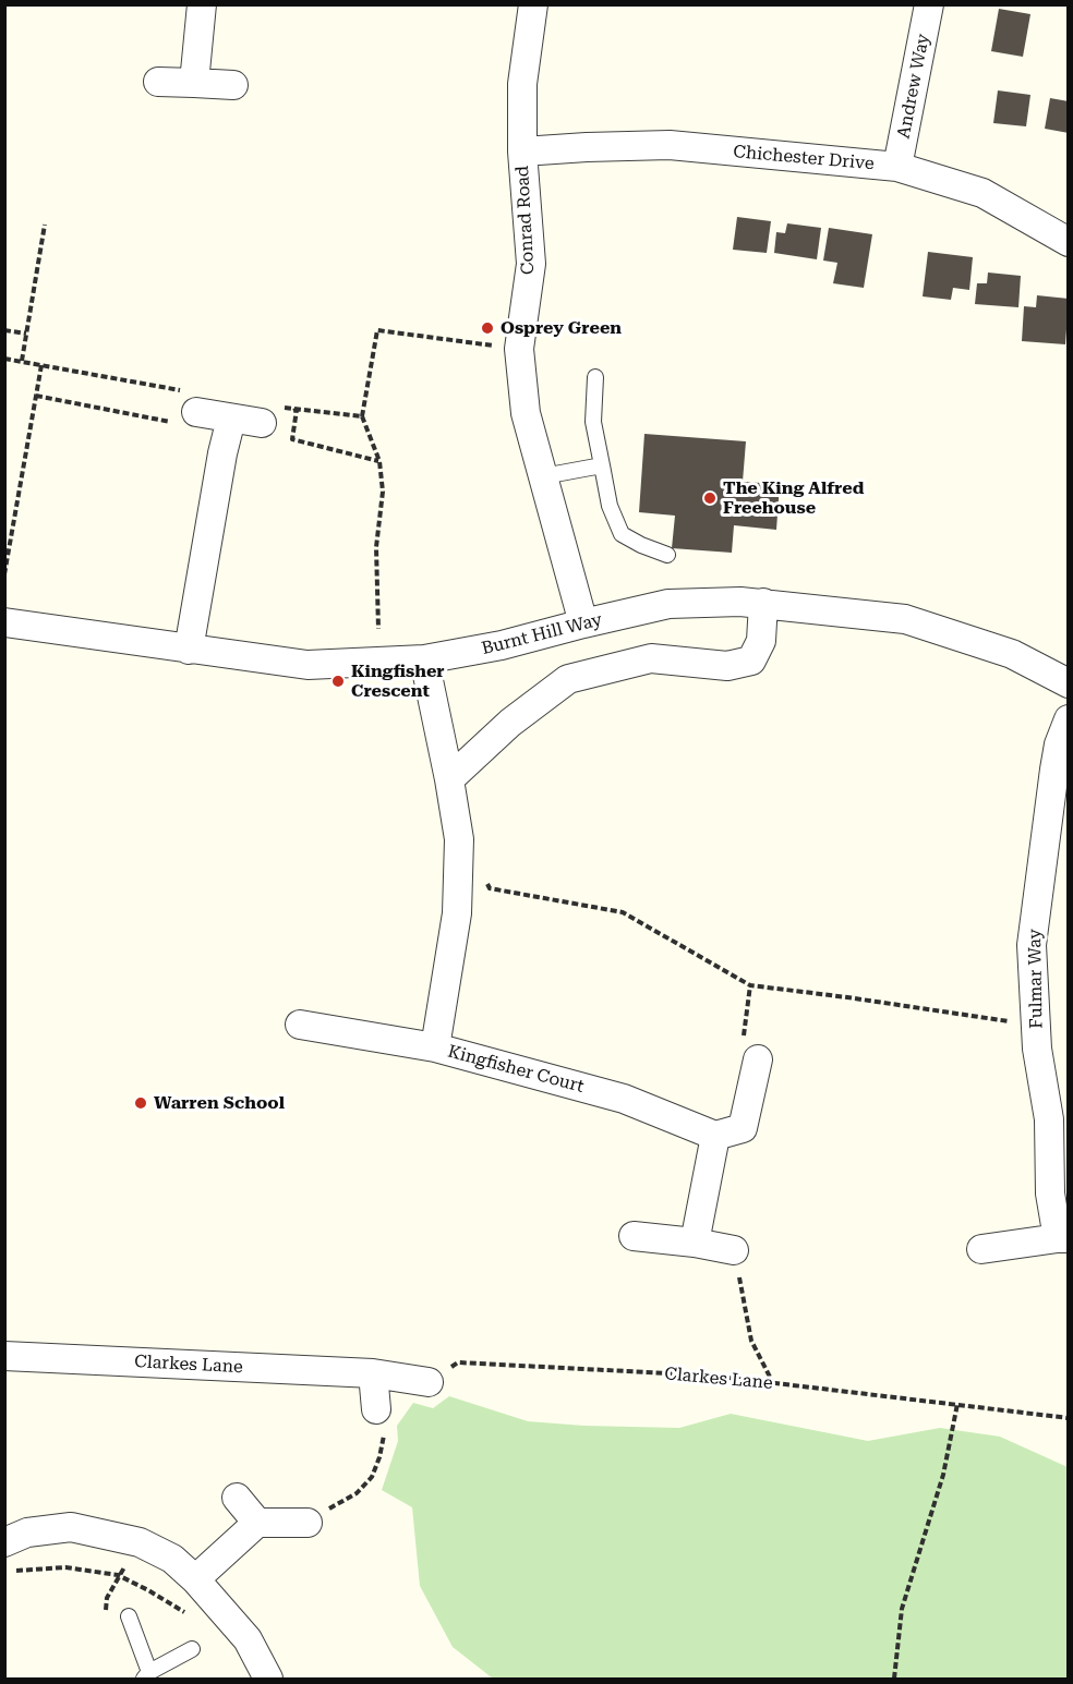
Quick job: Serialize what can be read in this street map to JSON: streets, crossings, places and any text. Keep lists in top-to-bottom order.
{
  "streets": {
    "street": [
      "Andrew Way",
      "Chichester Drive",
      "Conrad Road",
      "Burnt Hill Way",
      "Fulmar Way",
      "Kingfisher Court",
      "Clarkes Lane"
    ]
  },
  "crossings": [
    ["Andrew Way", "Chichester Drive"],
    ["Chichester Drive", "Conrad Road"],
    ["Conrad Road", "Burnt Hill Way"],
    ["Burnt Hill Way", "Kingfisher Court"]
  ],
  "places": [
    "Osprey Green",
    "The King Alfred Freehouse",
    "Kingfisher Crescent",
    "Warren School"
  ]
}
